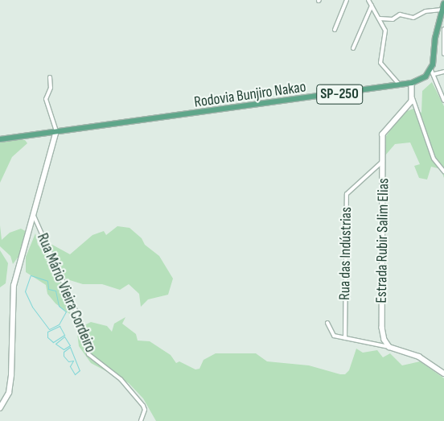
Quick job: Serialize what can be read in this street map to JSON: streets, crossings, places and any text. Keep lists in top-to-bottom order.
{
  "streets": {
    "main road": ["SP-250", "Rodovia Bunjiro Nakao"],
    "street": ["Estrada Rubir Salim Elias", "Rua das Indústrias", "Rua Mário Vieira Cordeiro"]
  },
  "crossings": [
    ["Estrada Rubir Salim Elias", "Rua das Indústrias"]
  ]
}
